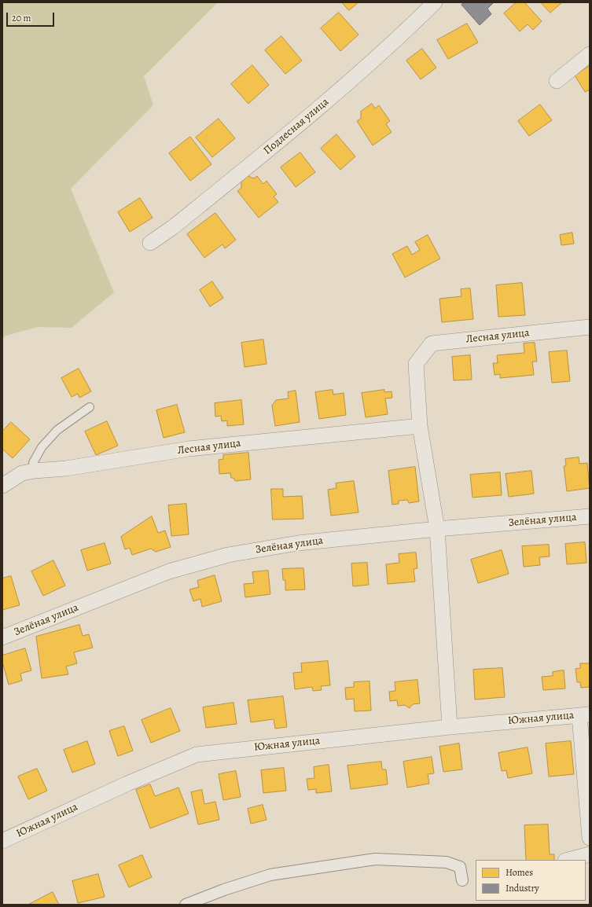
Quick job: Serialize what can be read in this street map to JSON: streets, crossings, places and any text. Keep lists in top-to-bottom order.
{
  "streets": {
    "street": [
      "Подлесная улица",
      "Лесная улица",
      "Зелёная улица",
      "Южная улица"
    ]
  },
  "legend": ["Homes", "Industry"],
  "scale_bar": "20 m"
}
